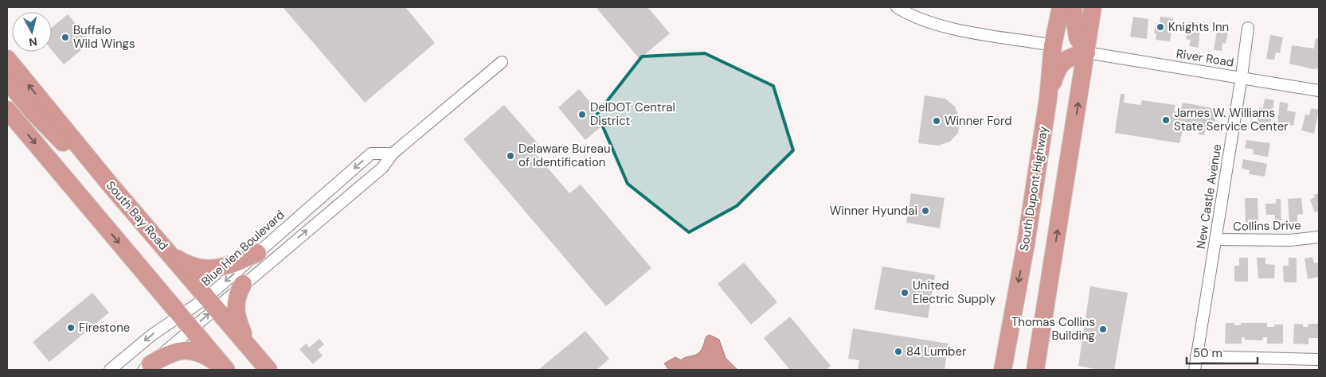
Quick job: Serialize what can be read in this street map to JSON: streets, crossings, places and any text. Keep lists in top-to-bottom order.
{
  "streets": {
    "highway": ["South Dupont Highway", "South Bay Road"],
    "street": [
      "River Road",
      "New Castle Avenue",
      "Collins Drive",
      "Blue Hen Boulevard"
    ]
  },
  "crossings": [
    ["River Road", "New Castle Avenue"],
    ["New Castle Avenue", "Collins Drive"],
    ["South Bay Road", "Blue Hen Boulevard"]
  ],
  "places": [
    "Knights Inn",
    "Buffalo Wild Wings",
    "DelDOT Central District",
    "James W. Williams State Service Center",
    "Winner Ford",
    "Delaware Bureau of Identification",
    "Winner Hyundai",
    "United Electric Supply",
    "Firestone",
    "Thomas Collins Building",
    "84 Lumber"
  ],
  "scale_bar": "50 m",
  "north": "bottom"
}
